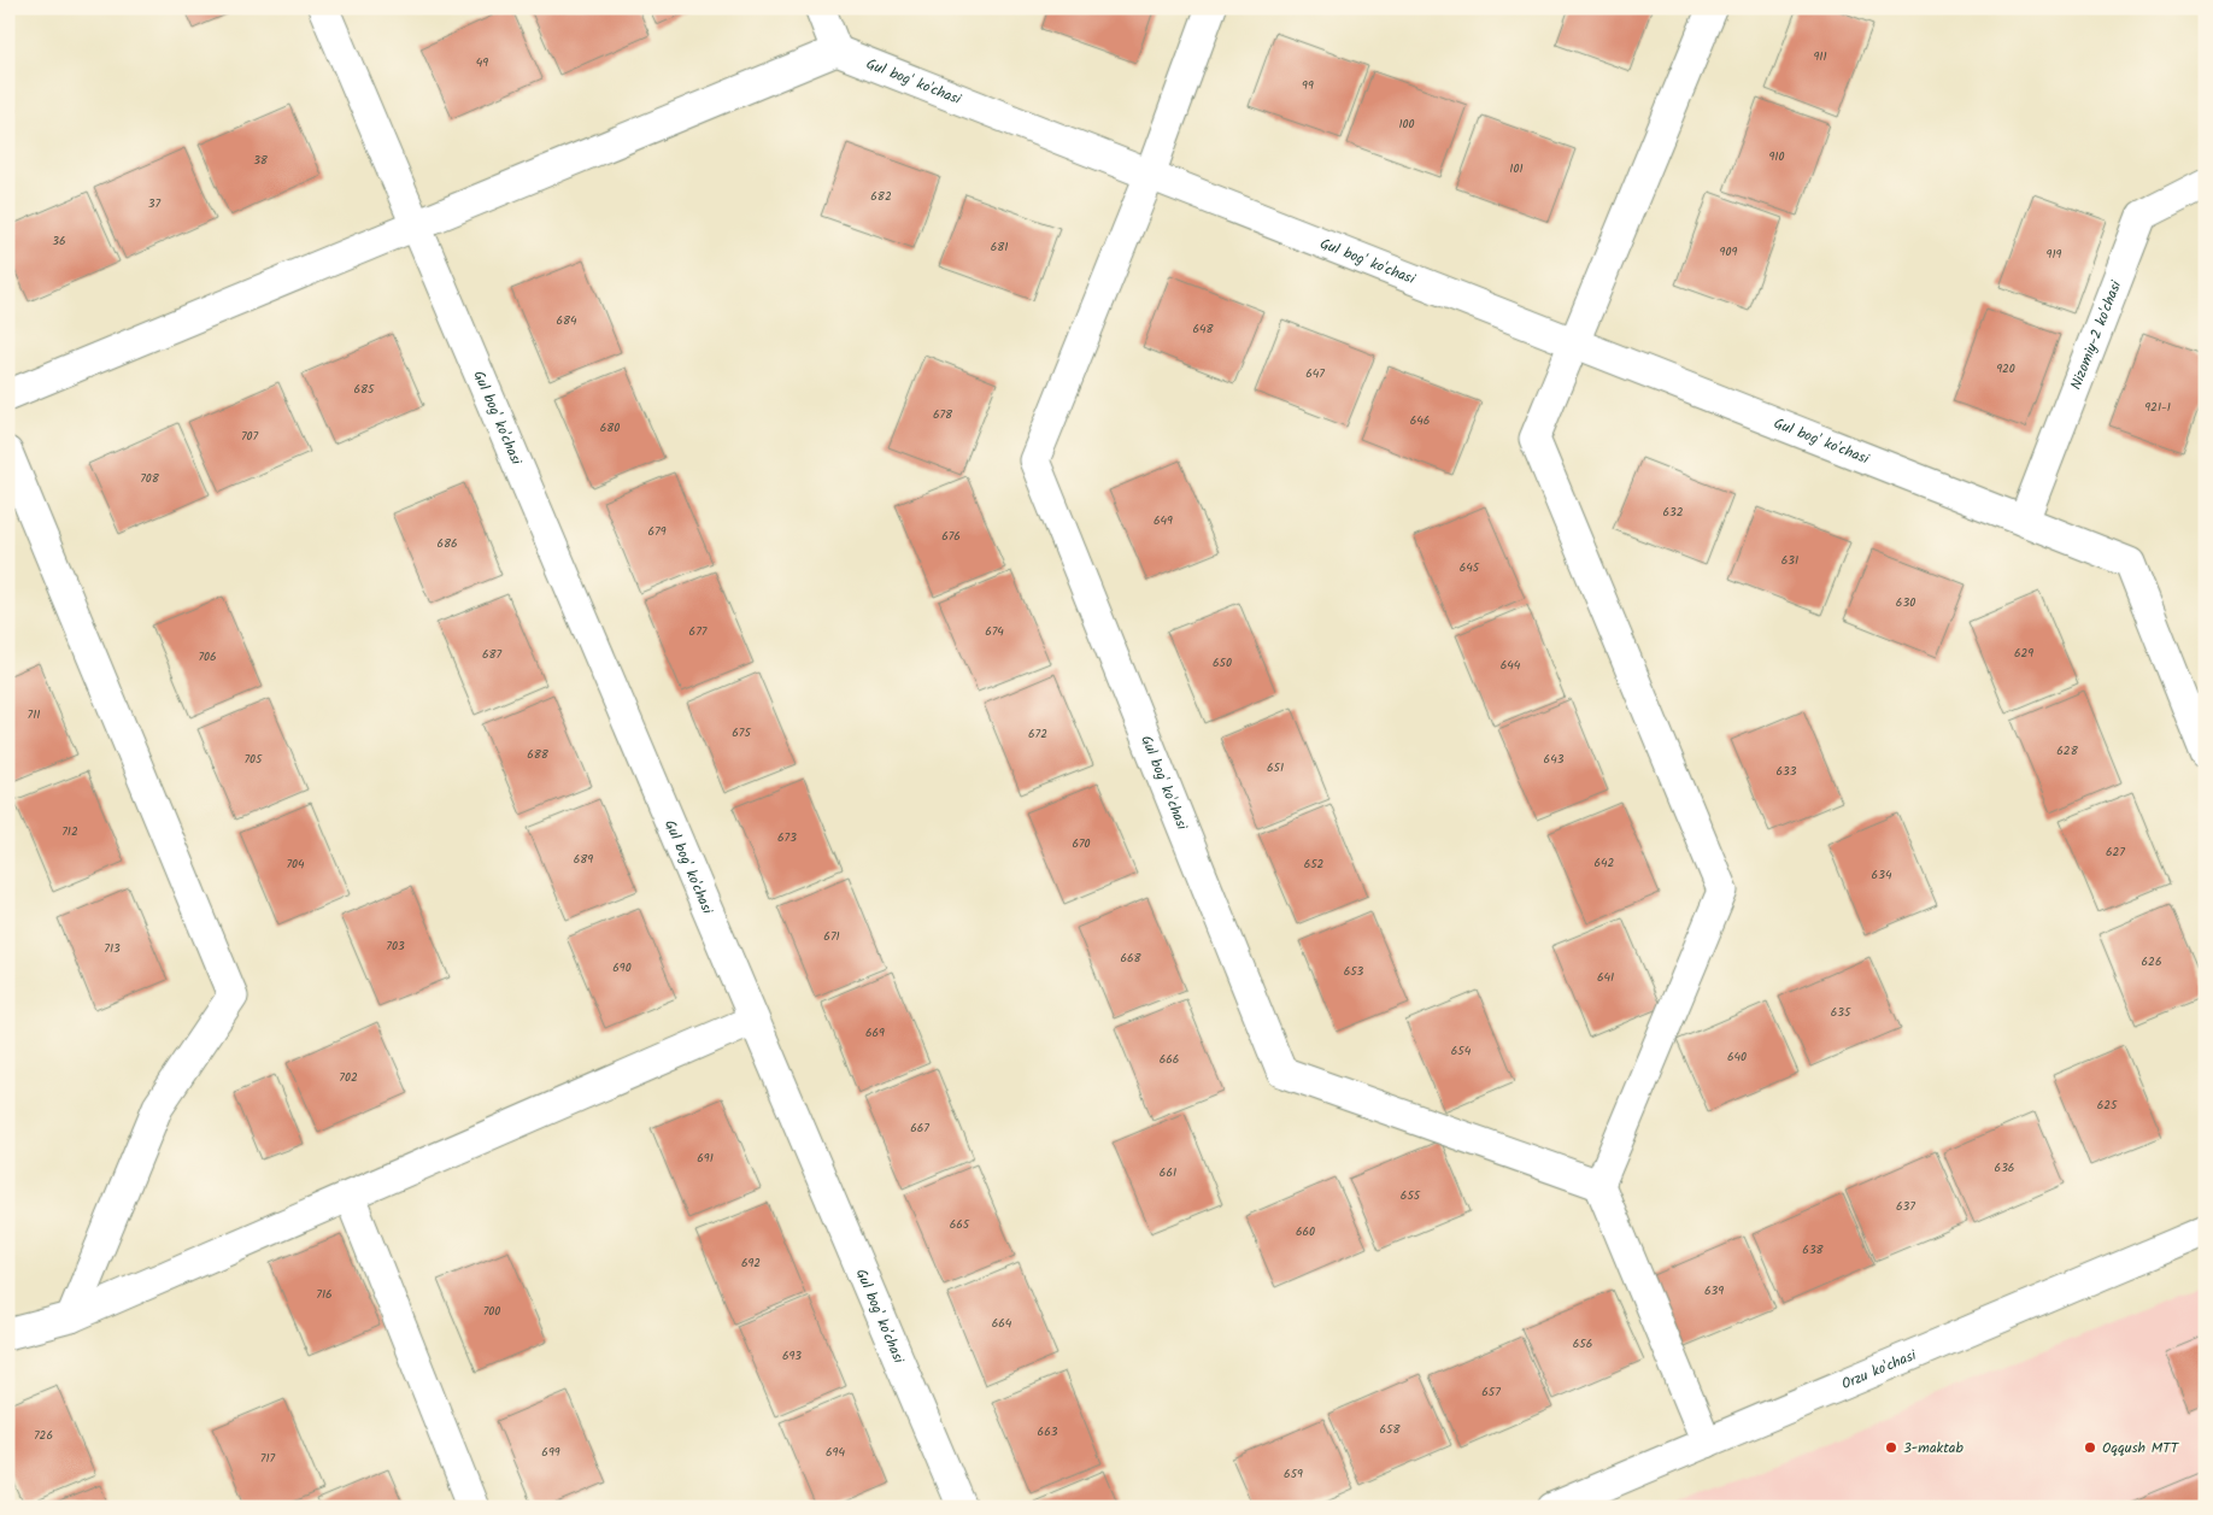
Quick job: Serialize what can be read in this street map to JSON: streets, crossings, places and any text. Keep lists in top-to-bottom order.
{
  "streets": {
    "street": ["Gul bog' ko'chasi", "Nizomiy-2 ko'chasi", "Orzu ko'chasi"]
  },
  "crossings": [
    ["Gul bog' ko'chasi", "Nizomiy-2 ko'chasi"]
  ],
  "places": ["3-maktab", "Oqqush MTT"],
  "house_numbers": [
    "911",
    "49",
    "99",
    "100",
    "910",
    "38",
    "101",
    "682",
    "37",
    "36",
    "681",
    "909",
    "919",
    "684",
    "648",
    "920",
    "647",
    "685",
    "921-1",
    "678",
    "646",
    "680",
    "707",
    "708",
    "632",
    "649",
    "679",
    "676",
    "686",
    "631",
    "645",
    "630",
    "677",
    "674",
    "629",
    "687",
    "706",
    "650",
    "644",
    "711",
    "675",
    "672",
    "628",
    "688",
    "705",
    "643",
    "651",
    "633",
    "712",
    "673",
    "670",
    "627",
    "689",
    "642",
    "704",
    "652",
    "634",
    "671",
    "703",
    "713",
    "668",
    "626",
    "690",
    "653",
    "641",
    "635",
    "669",
    "654",
    "640",
    "666",
    "702",
    "625",
    "667",
    "691",
    "636",
    "661",
    "655",
    "637",
    "665",
    "660",
    "638",
    "692",
    "639",
    "716",
    "700",
    "664",
    "656",
    "693",
    "657",
    "658",
    "663",
    "726",
    "699",
    "694",
    "717",
    "659"
  ]
}
